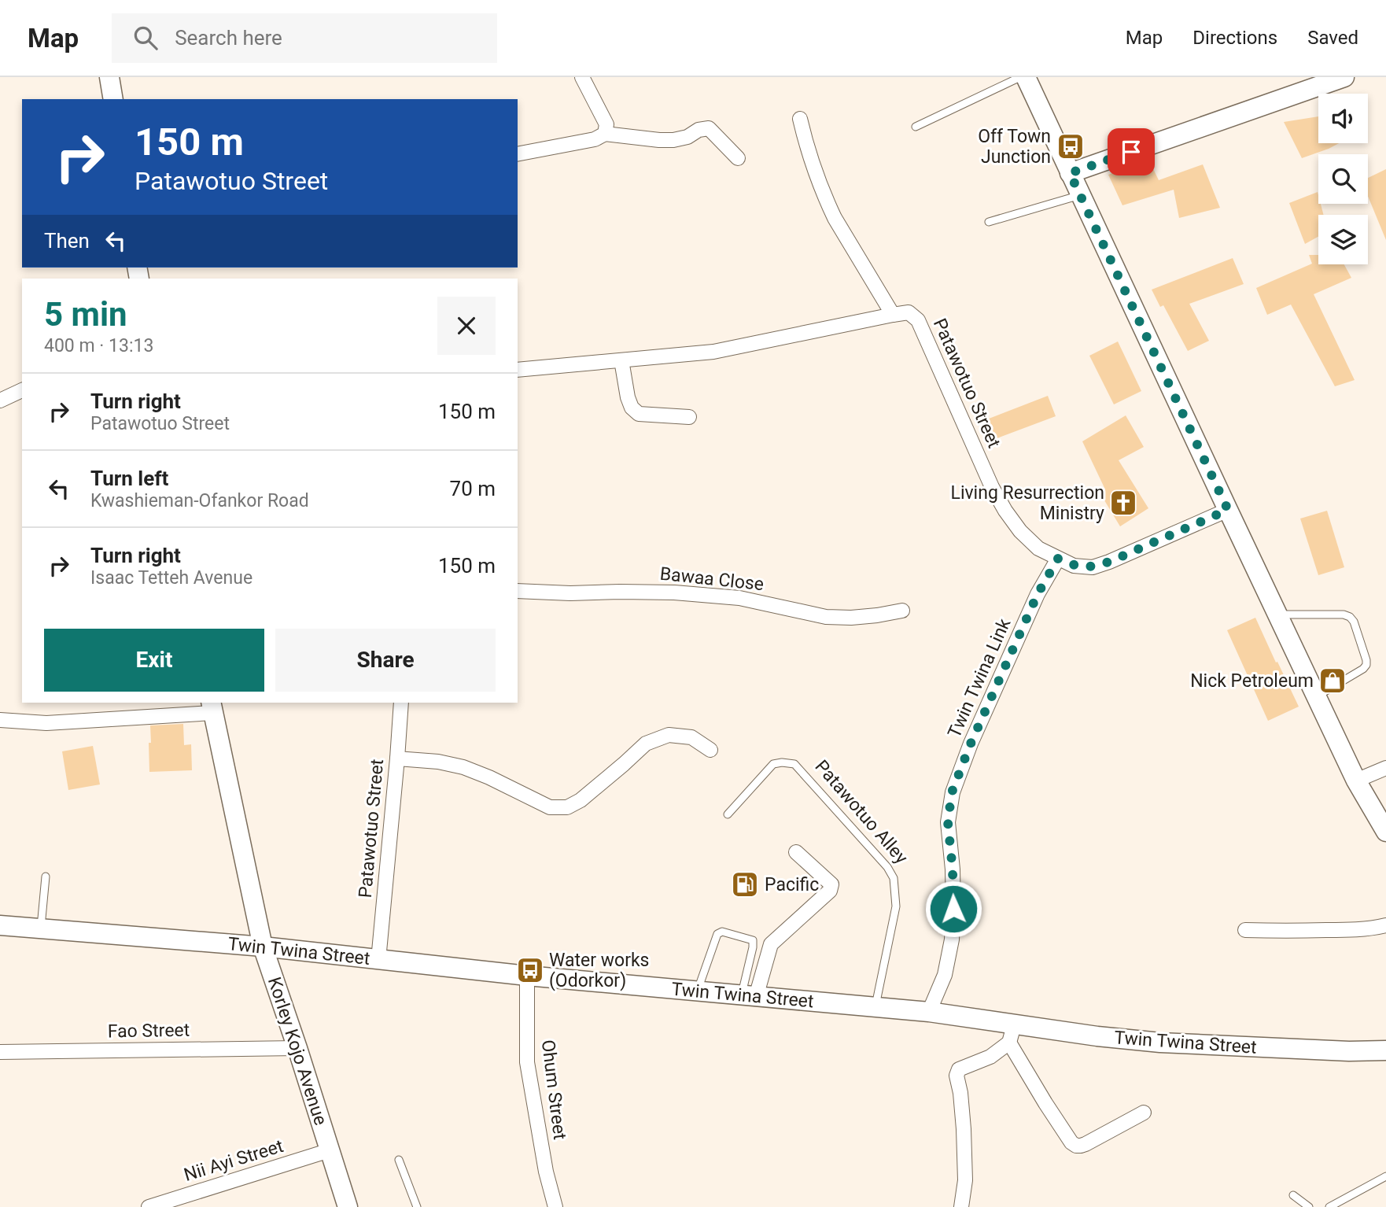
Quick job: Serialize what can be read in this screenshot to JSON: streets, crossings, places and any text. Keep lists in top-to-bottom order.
{
  "streets": {
    "main road": ["Twin Twina Street", "Korley Kojo Avenue"],
    "street": [
      "Patawotuo Street",
      "Bawaa Close",
      "Twin Twina Link",
      "Fao Street",
      "Ohum Street",
      "Nii Ayi Street"
    ],
    "lane": ["Patawotuo Alley"]
  },
  "crossings": [
    ["Patawotuo Street", "Twin Twina Link"],
    ["Patawotuo Street", "Twin Twina Street"],
    ["Twin Twina Link", "Twin Twina Street"],
    ["Patawotuo Alley", "Twin Twina Street"],
    ["Twin Twina Street", "Korley Kojo Avenue"],
    ["Twin Twina Street", "Ohum Street"],
    ["Fao Street", "Korley Kojo Avenue"],
    ["Korley Kojo Avenue", "Nii Ayi Street"]
  ],
  "places": {
    "bus stop": ["Off Town Junction", "Water works (Odorkor)"],
    "church": ["Living Resurrection Ministry"],
    "shop": ["Nick Petroleum"],
    "fuel station": ["Pacific"]
  },
  "page": {
    "header": "Map",
    "search": "Search here",
    "nav": ["Map", "Directions", "Saved"],
    "turn": ["150 m", "Patawotuo Street"],
    "then": "Then",
    "heading": ["5 min", "400 m · 13:13"],
    "list": [
      {
        "name": "Turn right",
        "note": "Patawotuo Street",
        "value": "150 m"
      },
      {
        "name": "Turn left",
        "note": "Kwashieman-Ofankor Road",
        "value": "70 m"
      },
      {
        "name": "Turn right",
        "note": "Isaac Tetteh Avenue",
        "value": "150 m"
      }
    ],
    "buttons": ["Exit", "Share"]
  }
}
